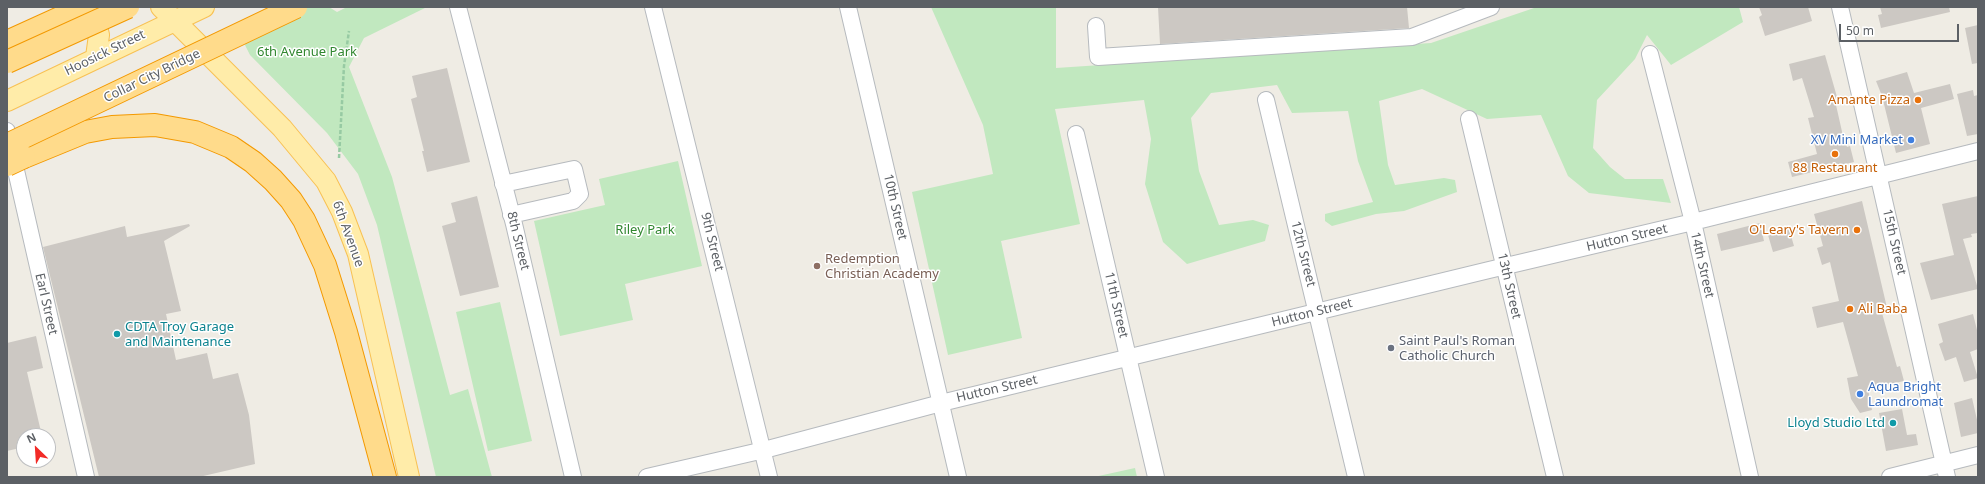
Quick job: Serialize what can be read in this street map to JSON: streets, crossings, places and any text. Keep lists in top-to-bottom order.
{
  "streets": {
    "highway": ["Collar City Bridge"],
    "main road": ["Hoosick Street", "6th Avenue"],
    "street": [
      "10th Street",
      "Hutton Street",
      "8th Street",
      "9th Street",
      "15th Street",
      "12th Street",
      "14th Street",
      "13th Street",
      "Earl Street",
      "11th Street"
    ]
  },
  "crossings": [
    ["Hoosick Street", "6th Avenue"],
    ["10th Street", "Hutton Street"],
    ["Hutton Street", "9th Street"],
    ["Hutton Street", "15th Street"],
    ["Hutton Street", "12th Street"],
    ["Hutton Street", "14th Street"],
    ["Hutton Street", "13th Street"],
    ["Hutton Street", "11th Street"]
  ],
  "parks": ["6th Avenue Park", "Riley Park"],
  "places": [
    "Amante Pizza",
    "XV Mini Market",
    "88 Restaurant",
    "O'Leary's Tavern",
    "Redemption Christian Academy",
    "Ali Baba",
    "CDTA Troy Garage and Maintenance",
    "Saint Paul's Roman Catholic Church",
    "Aqua Bright Laundromat",
    "Lloyd Studio Ltd"
  ],
  "scale_bar": "50 m",
  "north": "top left"
}
